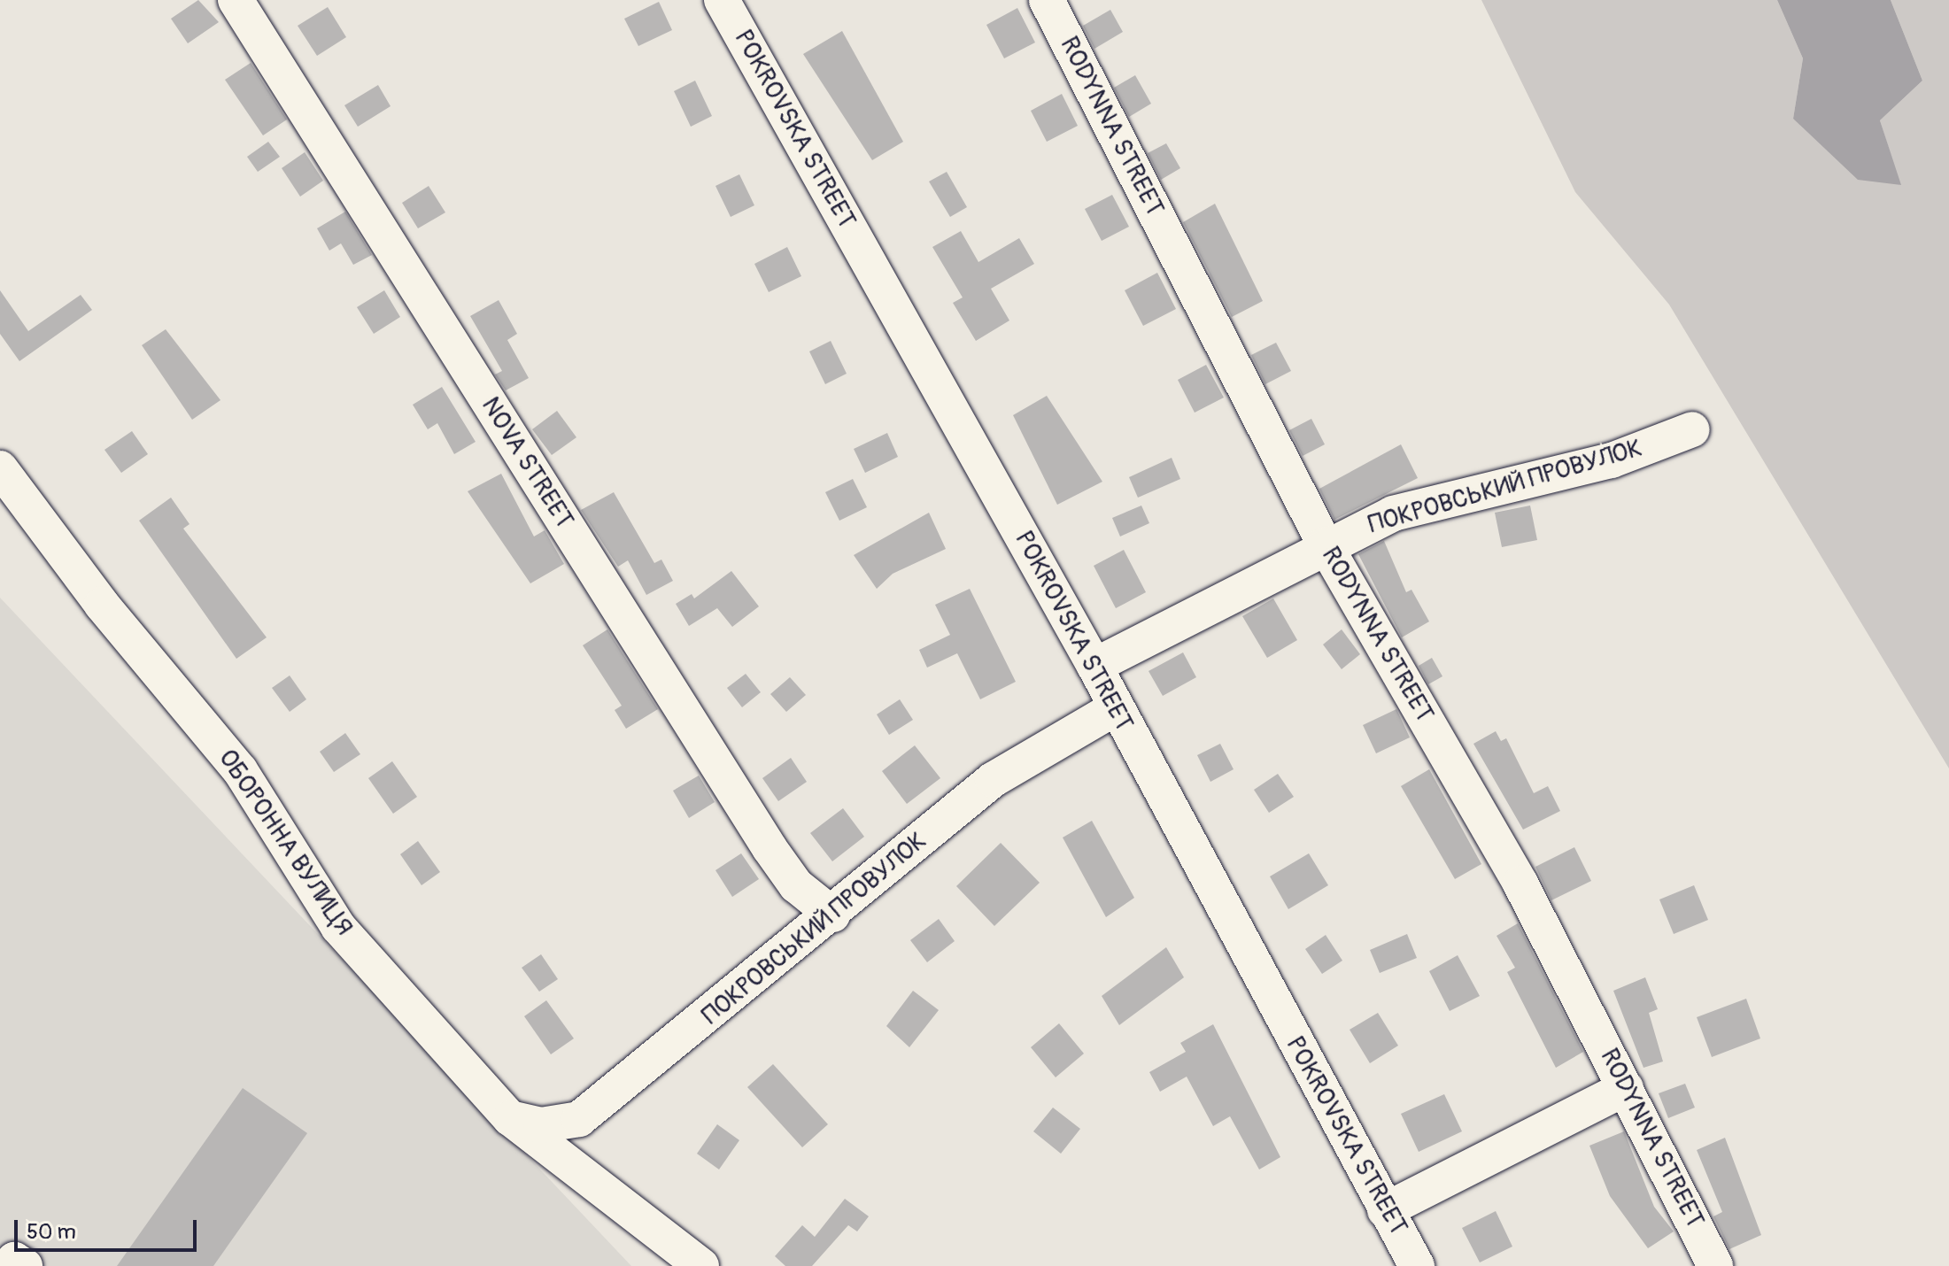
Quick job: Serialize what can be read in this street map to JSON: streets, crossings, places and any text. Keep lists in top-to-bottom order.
{
  "streets": {
    "street": [
      "RODYNNA STREET",
      "POKROVSKA STREET",
      "NOVA STREET",
      "ПОКРОВСЬКИЙ ПРОВУЛОК",
      "ОБОРОННА ВУЛИЦЯ"
    ]
  },
  "crossings": [
    ["RODYNNA STREET", "ПОКРОВСЬКИЙ ПРОВУЛОК"],
    ["POKROVSKA STREET", "ПОКРОВСЬКИЙ ПРОВУЛОК"],
    ["NOVA STREET", "ПОКРОВСЬКИЙ ПРОВУЛОК"],
    ["ПОКРОВСЬКИЙ ПРОВУЛОК", "ОБОРОННА ВУЛИЦЯ"]
  ],
  "scale_bar": "50 m"
}
